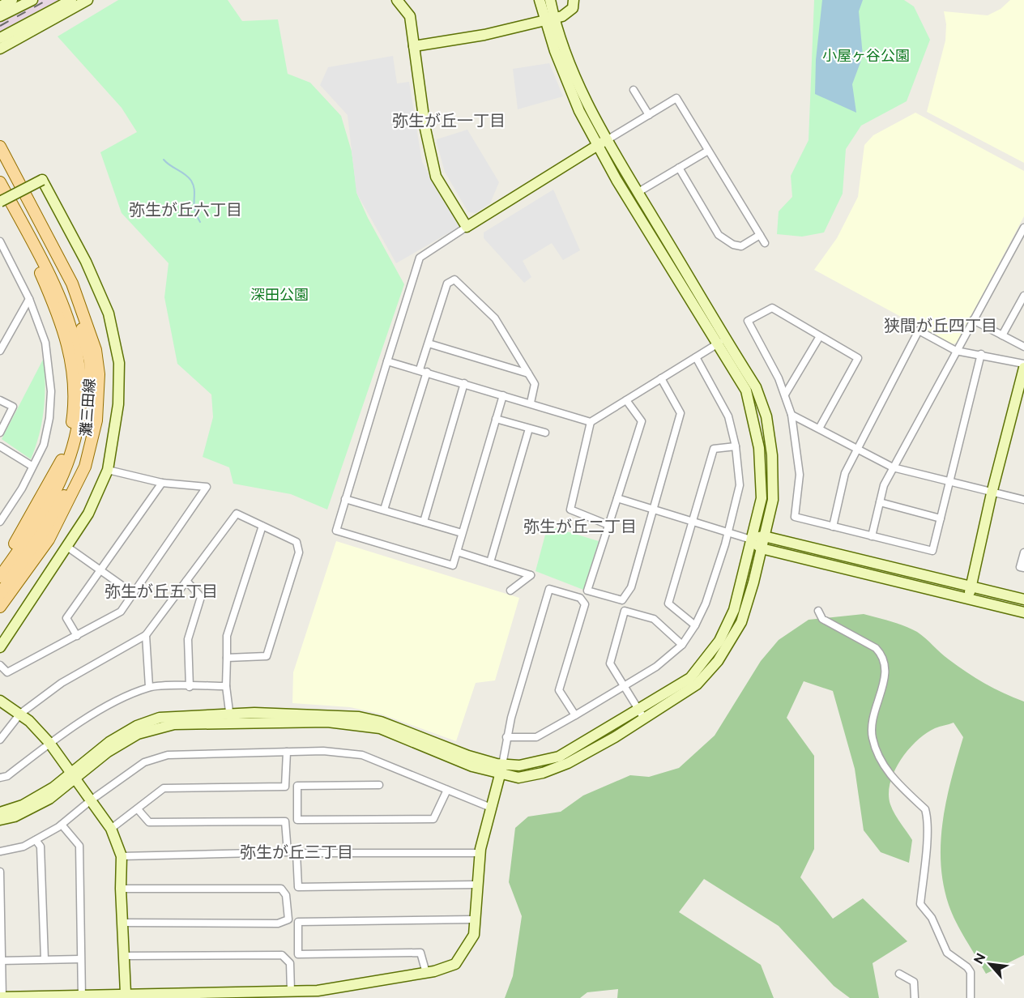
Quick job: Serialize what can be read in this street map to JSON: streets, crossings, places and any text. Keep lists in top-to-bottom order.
{
  "streets": {
    "main road": ["灘三田線"]
  },
  "districts": [
    "弥生が丘一丁目",
    "弥生が丘六丁目",
    "狭間が丘四丁目",
    "弥生が丘二丁目",
    "弥生が丘五丁目",
    "弥生が丘三丁目"
  ],
  "parks": ["小屋ヶ谷公園", "深田公園"],
  "north": "top left"
}
